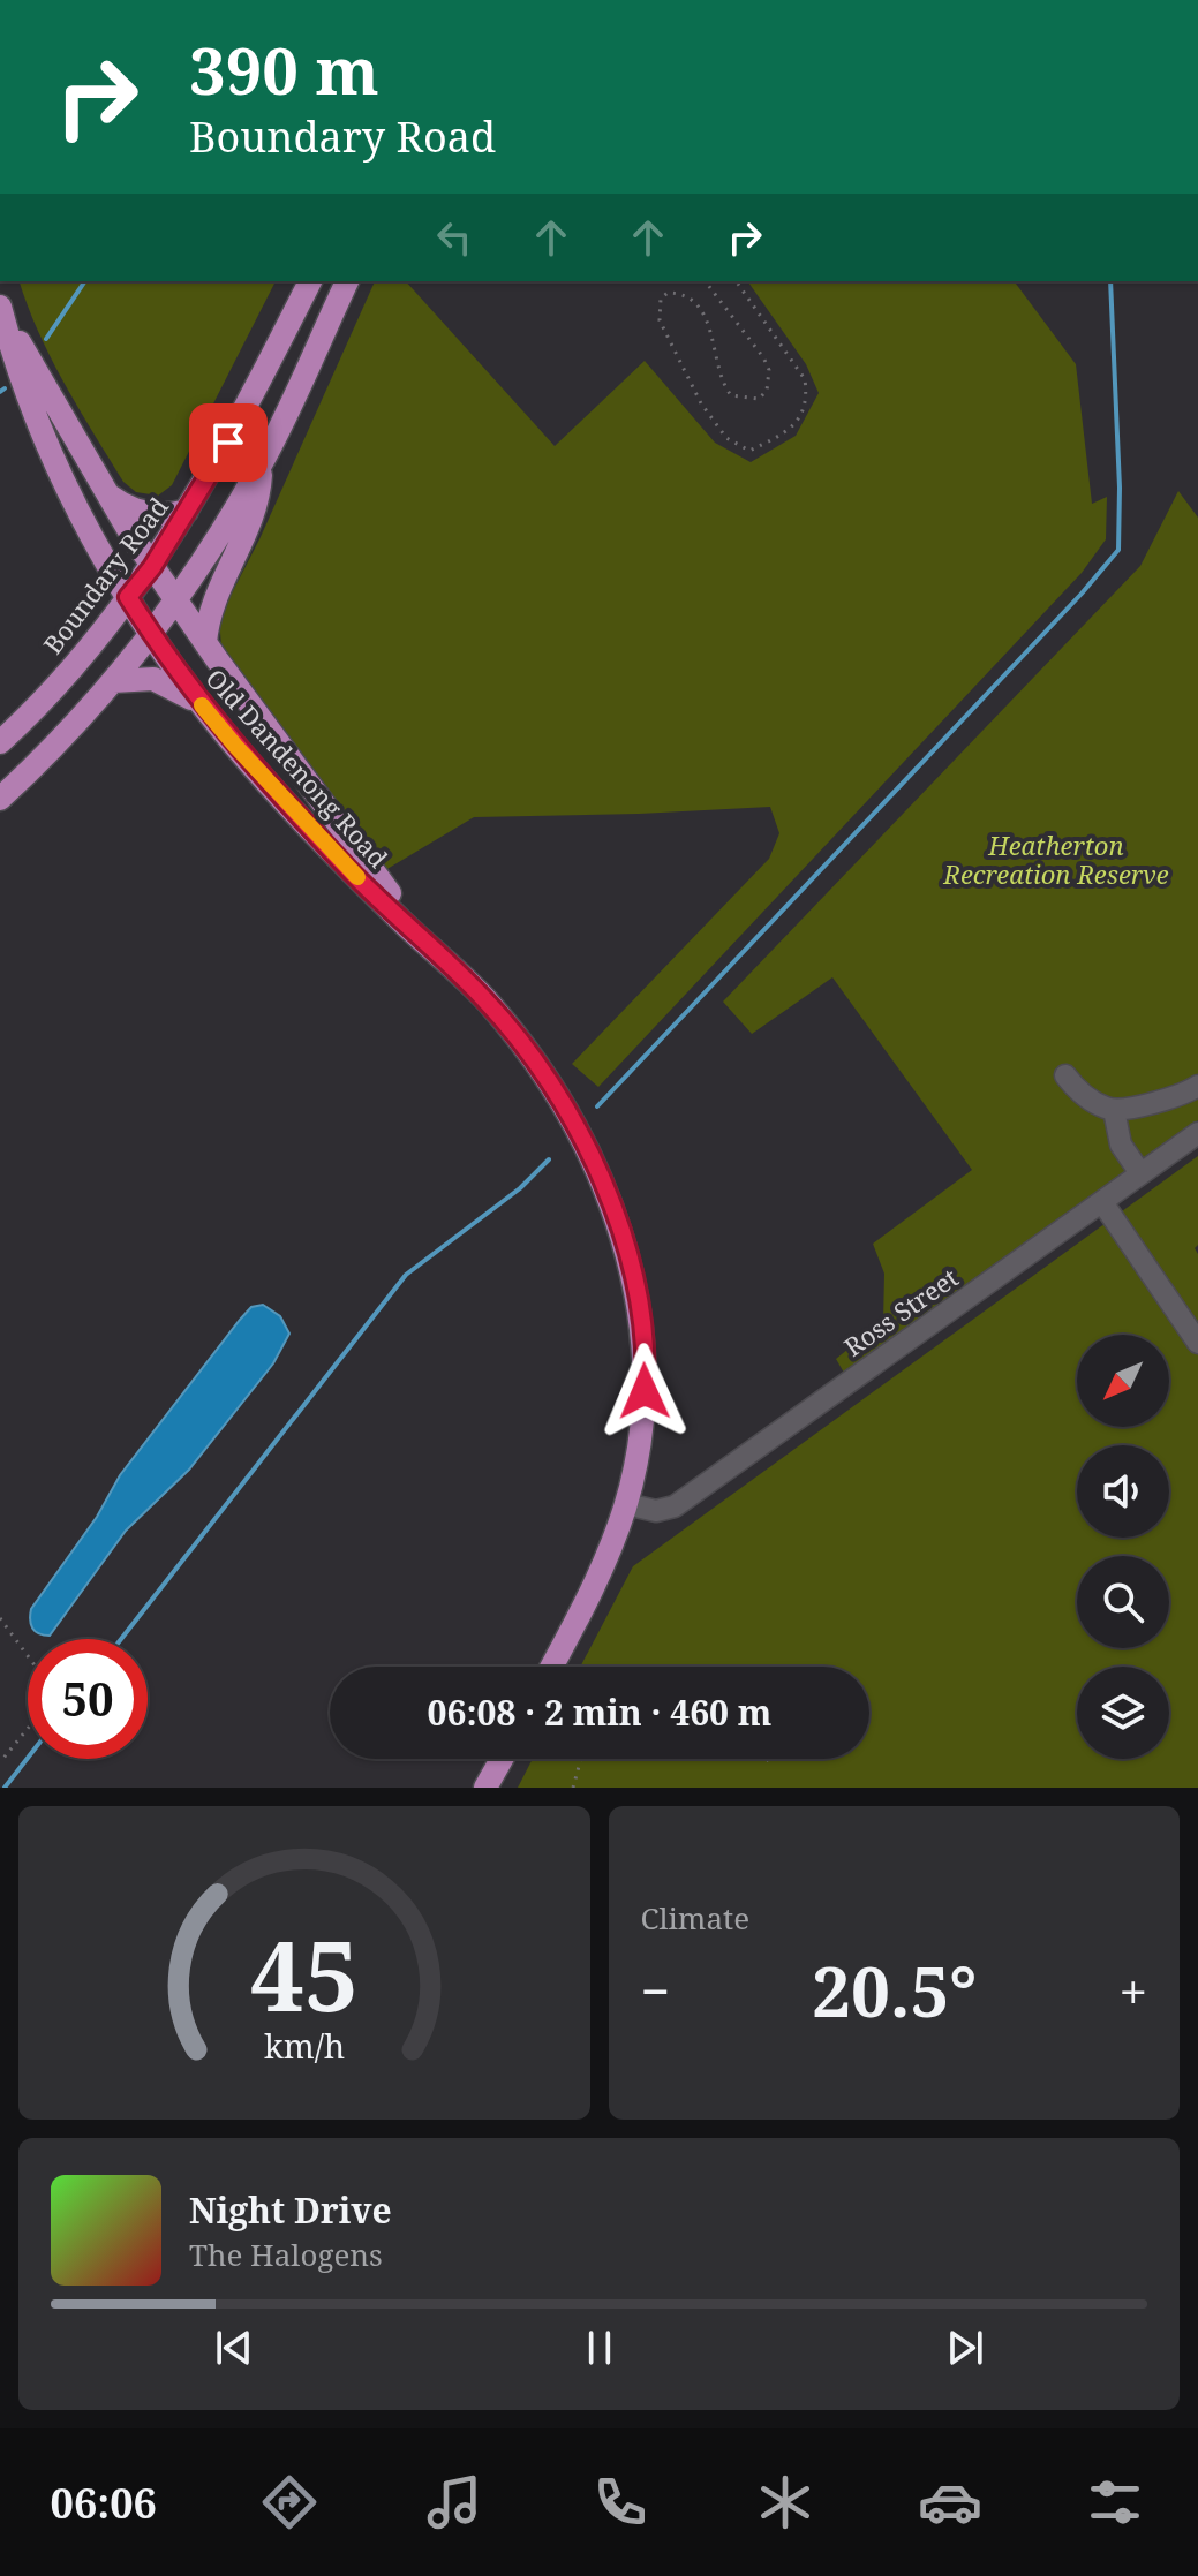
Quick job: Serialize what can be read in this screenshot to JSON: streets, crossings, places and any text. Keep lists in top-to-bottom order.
{
  "streets": {
    "main road": ["Boundary Road", "Old Dandenong Road"],
    "street": ["Ross Street"]
  },
  "crossings": [
    ["Boundary Road", "Old Dandenong Road"],
    ["Old Dandenong Road", "Ross Street"]
  ],
  "parks": ["Heatherton Recreation Reserve"],
  "north": "bottom left",
  "page": {
    "turn": ["390 m", "Boundary Road"],
    "limit": "50",
    "trip": "06:08 · 2 min · 460 m",
    "tile": "Climate",
    "heat": ["−", "20.5°", "+"],
    "song": ["Night Drive", "The Halogens"],
    "tabs": "06:06",
    "gauge": ["45", "km/h"]
  }
}
